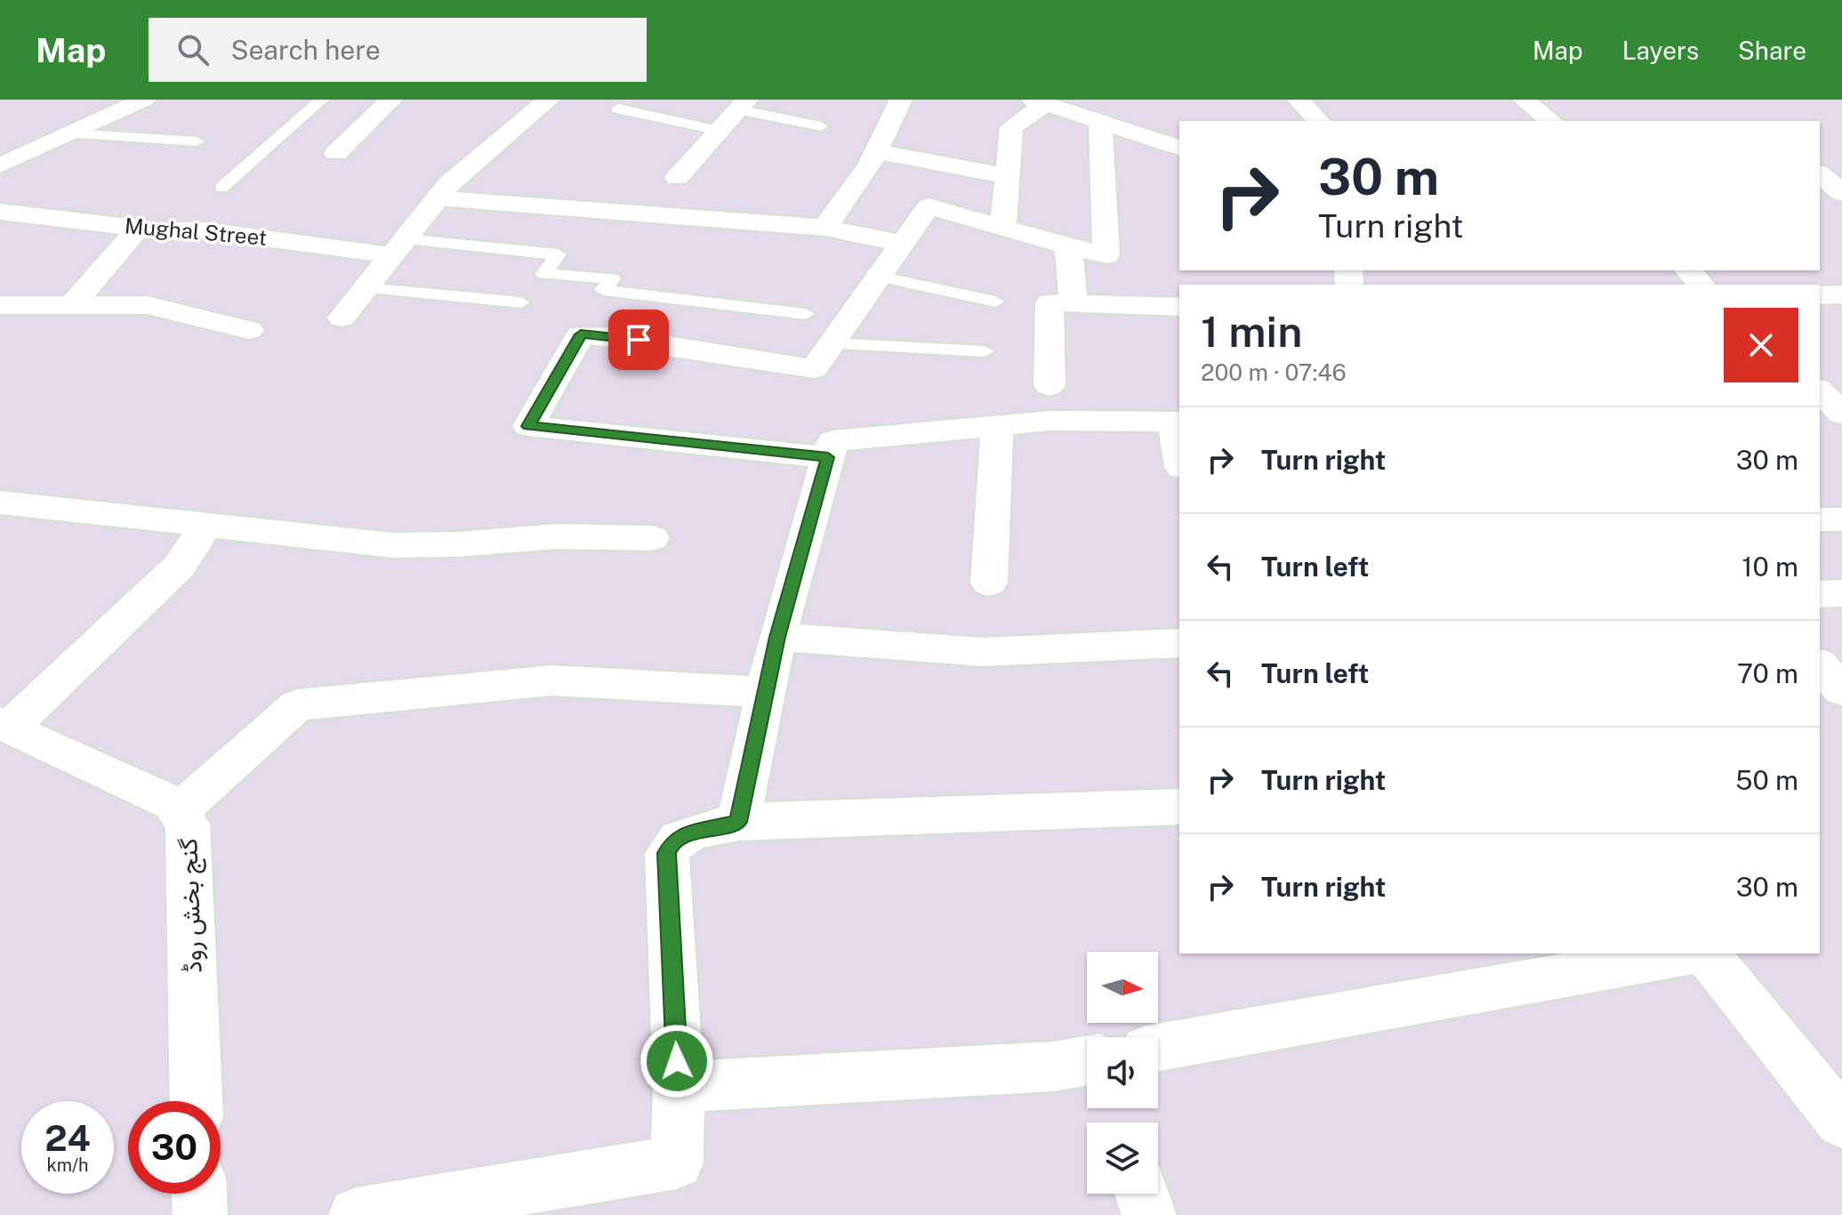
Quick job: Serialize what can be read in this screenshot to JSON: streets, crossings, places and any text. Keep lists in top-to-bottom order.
{
  "streets": {
    "street": ["Mughal Street", "گنج بخش روڈ"]
  },
  "north": "right",
  "page": {
    "header": "Map",
    "search": "Search here",
    "nav": ["Map", "Layers", "Share"],
    "turn": ["30 m", "Turn right"],
    "heading": ["1 min", "200 m · 07:46"],
    "list": [
      {
        "name": "Turn right",
        "value": "30 m"
      },
      {
        "name": "Turn left",
        "value": "10 m"
      },
      {
        "name": "Turn left",
        "value": "70 m"
      },
      {
        "name": "Turn right",
        "value": "50 m"
      },
      {
        "name": "Turn right",
        "value": "30 m"
      }
    ],
    "speed": "24 km/h",
    "limit": "30"
  }
}
